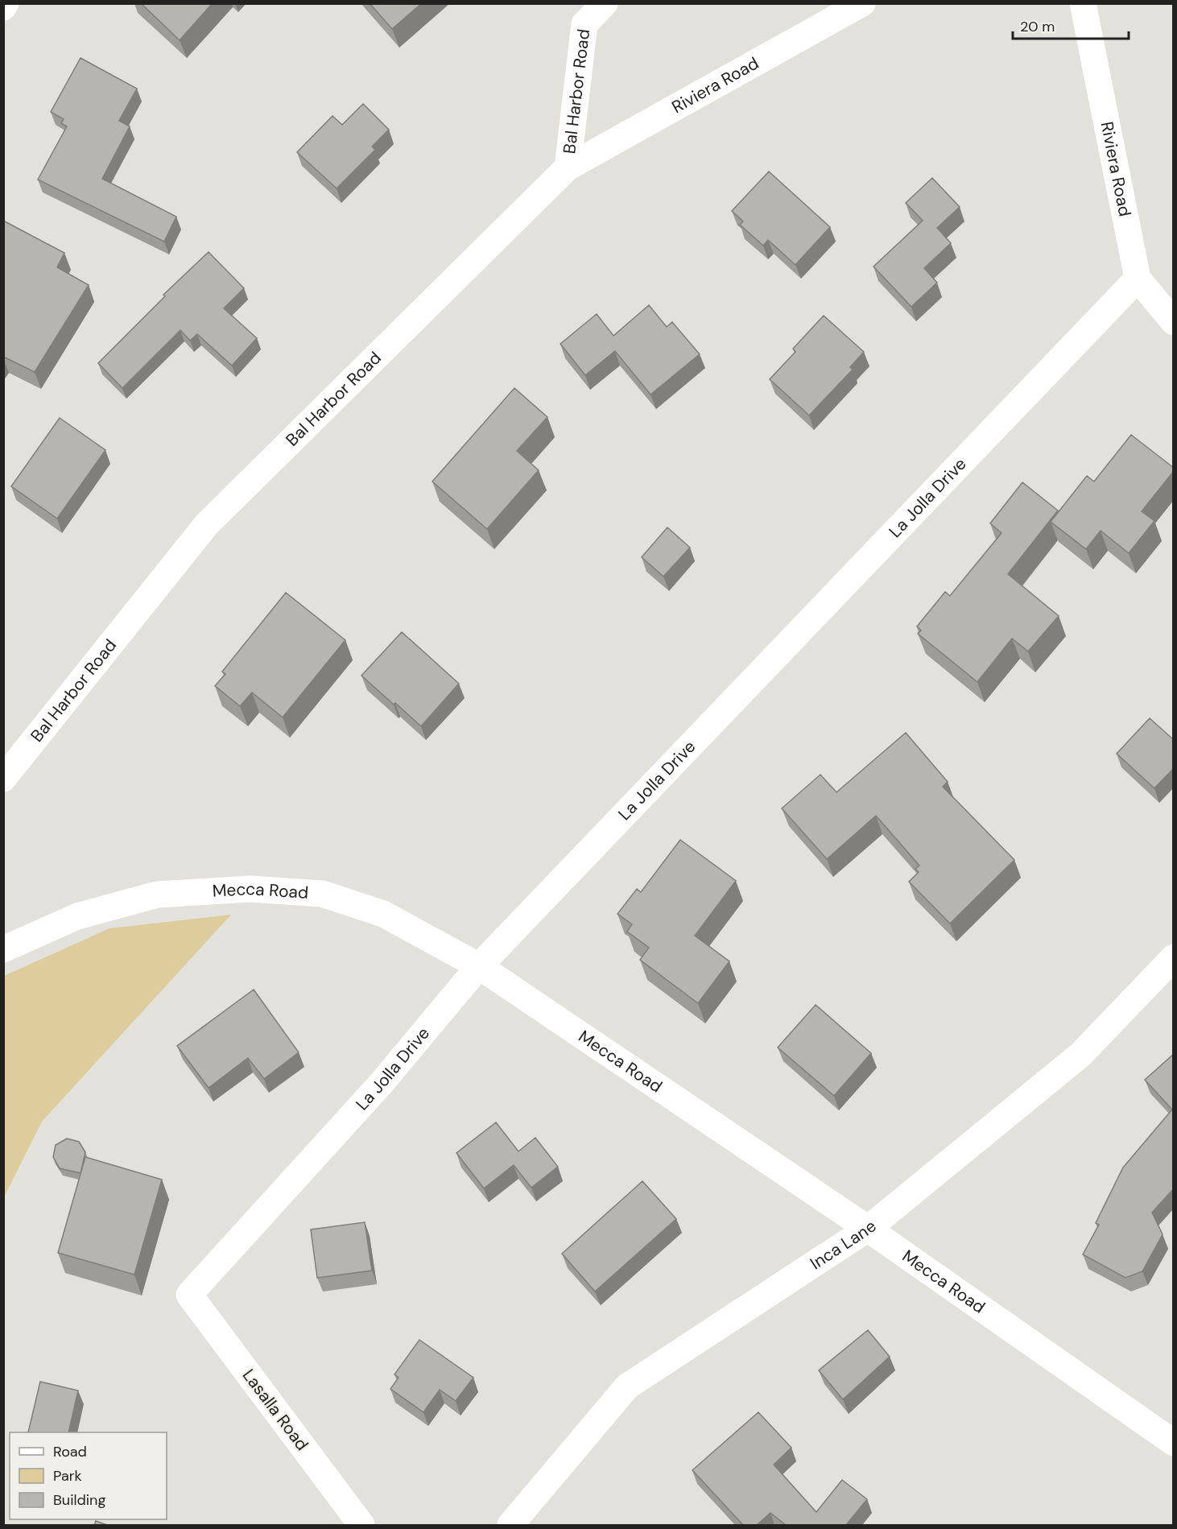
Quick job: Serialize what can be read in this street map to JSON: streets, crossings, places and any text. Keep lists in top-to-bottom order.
{
  "streets": {
    "street": [
      "Riviera Road",
      "Bal Harbor Road",
      "La Jolla Drive",
      "Mecca Road",
      "Inca Lane",
      "Lasalla Road"
    ]
  },
  "crossings": [
    ["Riviera Road", "Bal Harbor Road"],
    ["Riviera Road", "La Jolla Drive"],
    ["La Jolla Drive", "Mecca Road"],
    ["La Jolla Drive", "Lasalla Road"],
    ["Mecca Road", "Inca Lane"]
  ],
  "legend": ["Road", "Park", "Building"],
  "scale_bar": "20 m"
}
